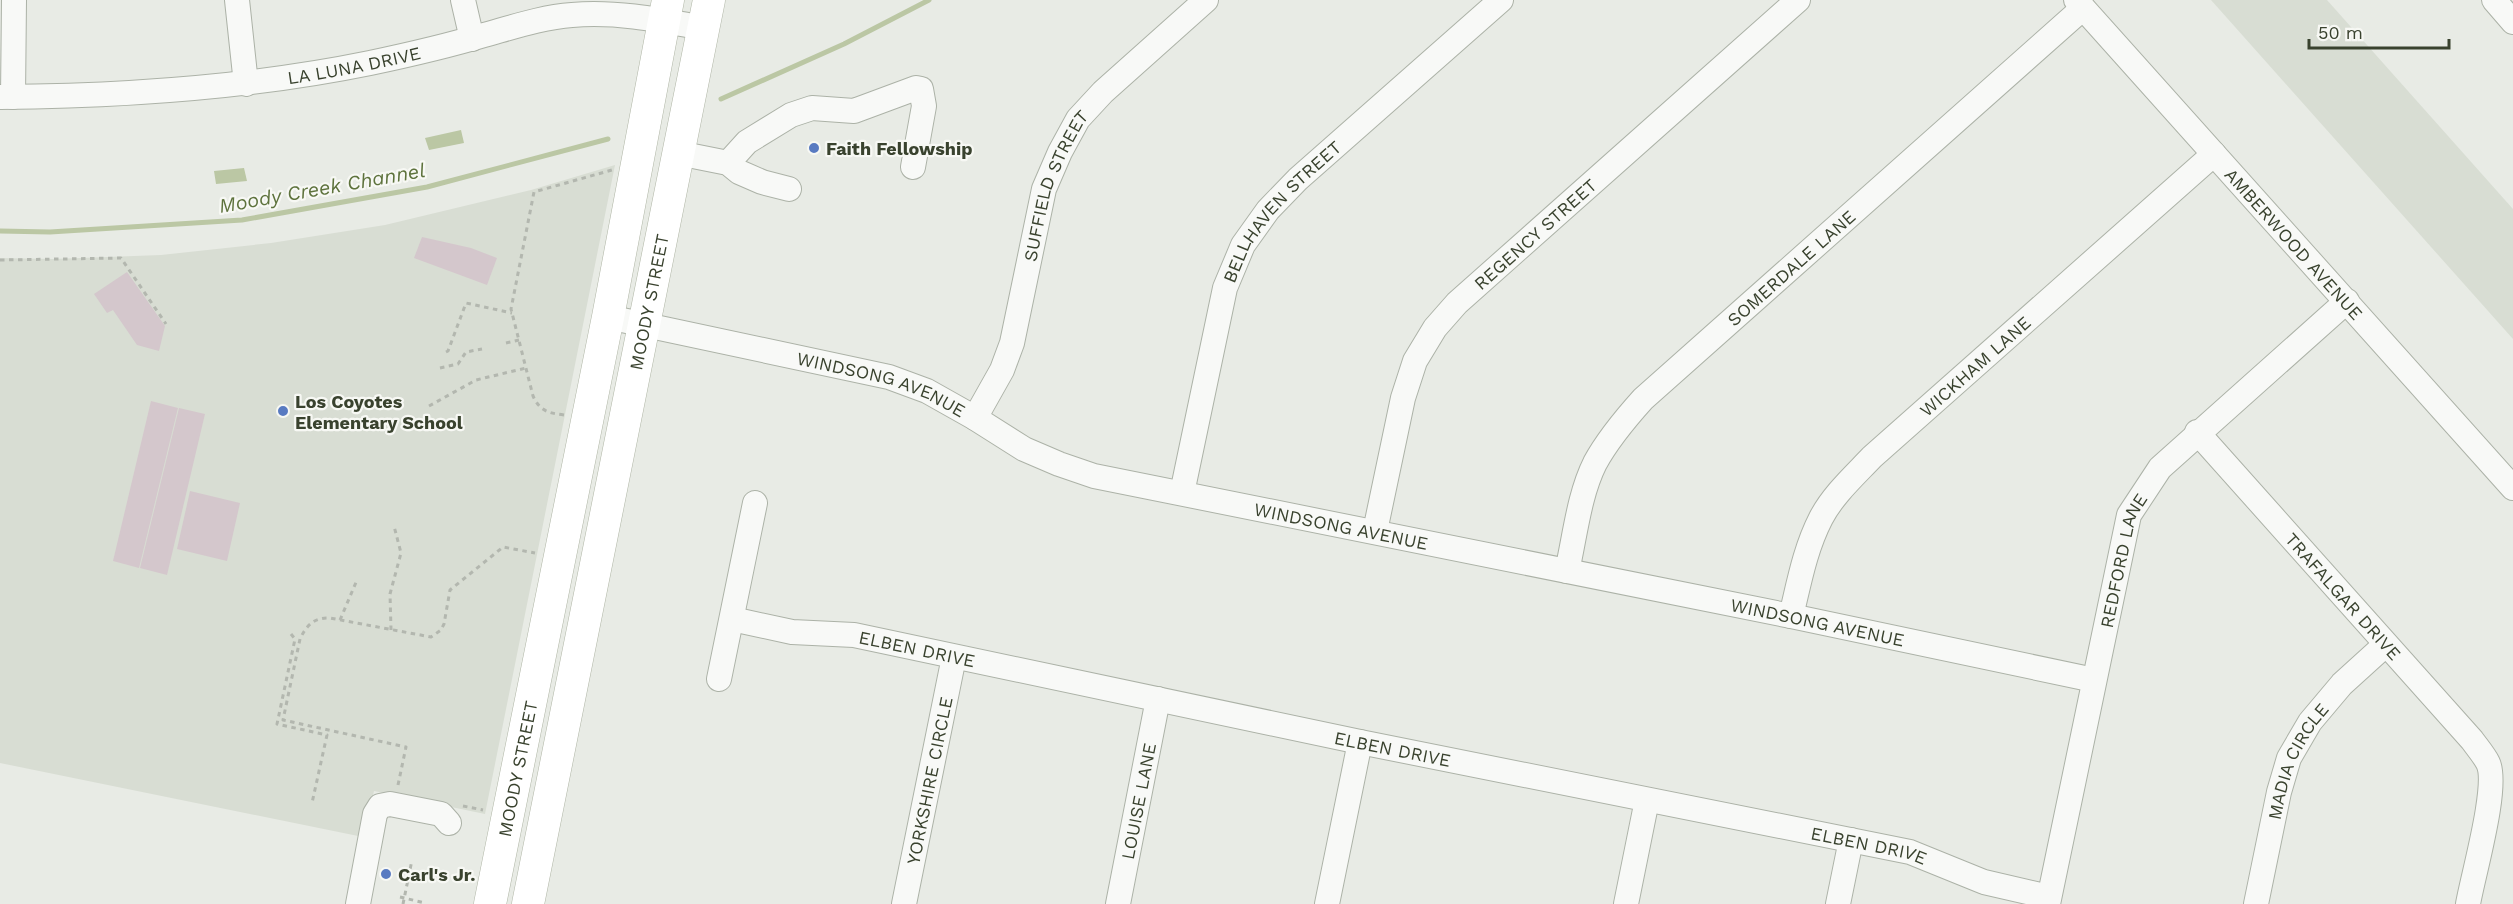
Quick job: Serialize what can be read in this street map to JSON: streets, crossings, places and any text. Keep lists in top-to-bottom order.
{
  "streets": {
    "main road": ["MOODY STREET"],
    "street": [
      "LA LUNA DRIVE",
      "SUFFIELD STREET",
      "BELLHAVEN STREET",
      "REGENCY STREET",
      "AMBERWOOD AVENUE",
      "SOMERDALE LANE",
      "WICKHAM LANE",
      "WINDSONG AVENUE",
      "REDFORD LANE",
      "TRAFALGAR DRIVE",
      "ELBEN DRIVE",
      "MADIA CIRCLE",
      "YORKSHIRE CIRCLE",
      "LOUISE LANE"
    ]
  },
  "crossings": [
    ["LA LUNA DRIVE", "MOODY STREET"],
    ["SUFFIELD STREET", "WINDSONG AVENUE"],
    ["BELLHAVEN STREET", "WINDSONG AVENUE"],
    ["REGENCY STREET", "WINDSONG AVENUE"],
    ["AMBERWOOD AVENUE", "SOMERDALE LANE"],
    ["AMBERWOOD AVENUE", "WICKHAM LANE"],
    ["AMBERWOOD AVENUE", "REDFORD LANE"],
    ["SOMERDALE LANE", "WINDSONG AVENUE"],
    ["MOODY STREET", "WINDSONG AVENUE"],
    ["WICKHAM LANE", "WINDSONG AVENUE"],
    ["WINDSONG AVENUE", "REDFORD LANE"],
    ["REDFORD LANE", "TRAFALGAR DRIVE"],
    ["REDFORD LANE", "ELBEN DRIVE"],
    ["TRAFALGAR DRIVE", "MADIA CIRCLE"],
    ["ELBEN DRIVE", "YORKSHIRE CIRCLE"],
    ["ELBEN DRIVE", "LOUISE LANE"]
  ],
  "water": ["Moody Creek Channel"],
  "places": ["Faith Fellowship", "Los Coyotes Elementary School", "Carl's Jr."],
  "scale_bar": "50 m"
}
